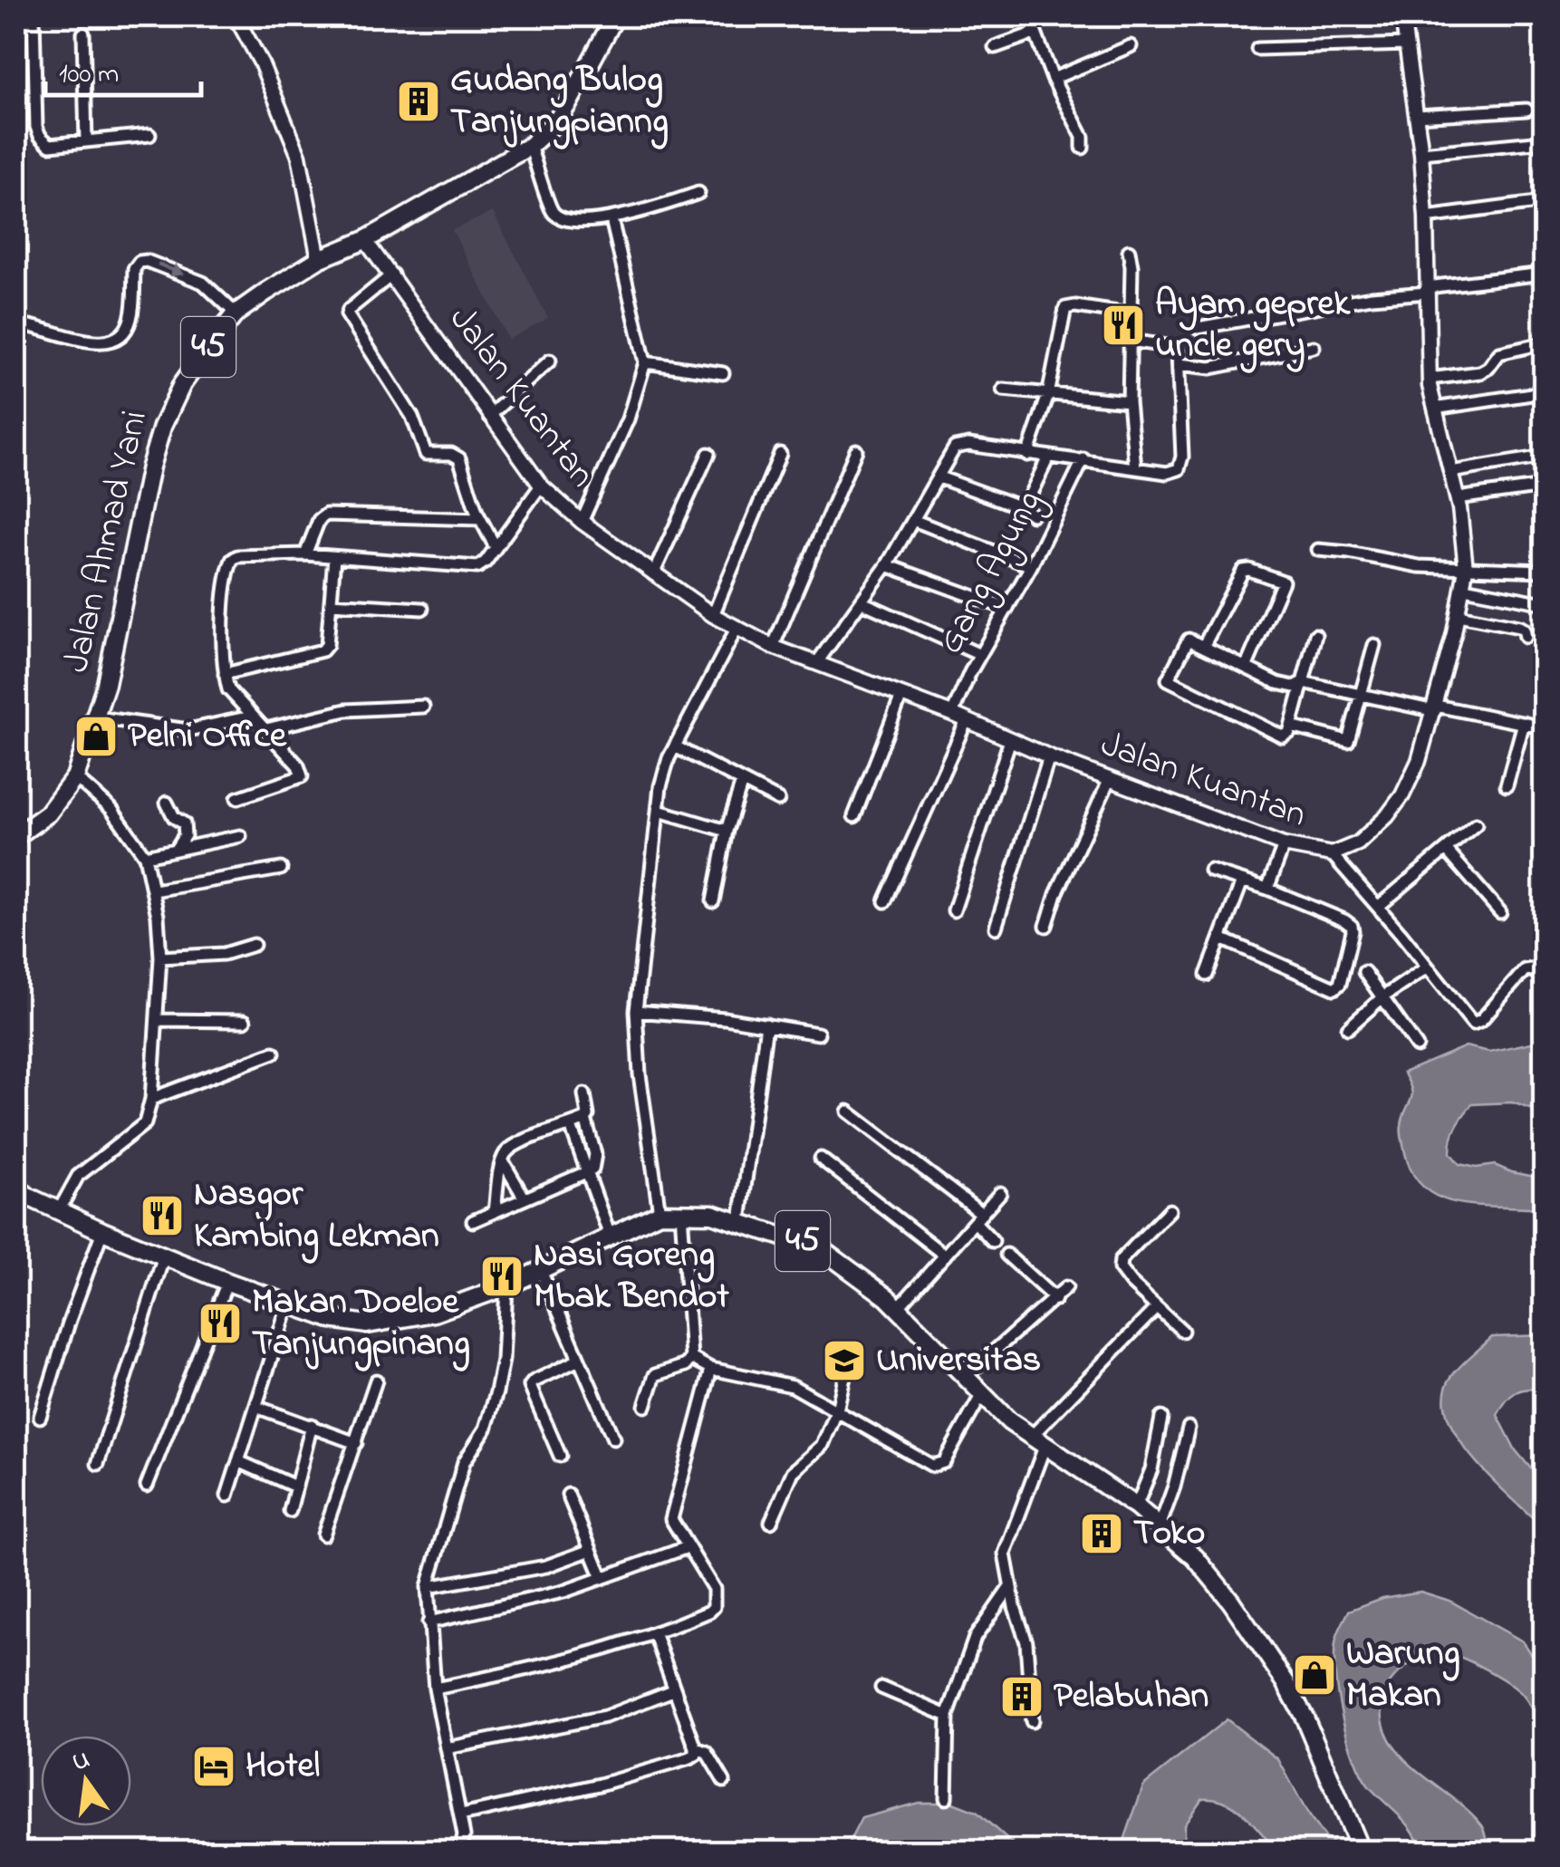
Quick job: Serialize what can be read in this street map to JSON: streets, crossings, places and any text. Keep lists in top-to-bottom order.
{
  "streets": {
    "highway": ["45", "Jalan Ahmad Yani"],
    "street": ["Jalan Kuantan", "Gang Agung"]
  },
  "crossings": [
    ["Jalan Kuantan", "Jalan Ahmad Yani"],
    ["Jalan Kuantan", "Gang Agung"]
  ],
  "places": {
    "building": ["Gudang Bulog Tanjungpianng", "Toko", "Pelabuhan"],
    "restaurant": [
      "Ayam geprek uncle gery",
      "Nasgor Kambing Lekman",
      "Nasi Goreng Mbak Bendot",
      "Makan Doeloe Tanjungpinang"
    ],
    "shop": ["Pelni Office", "Warung Makan"],
    "school or university": ["Universitas"],
    "hotel": ["Hotel"]
  },
  "scale_bar": "100 m",
  "north": "top"
}
